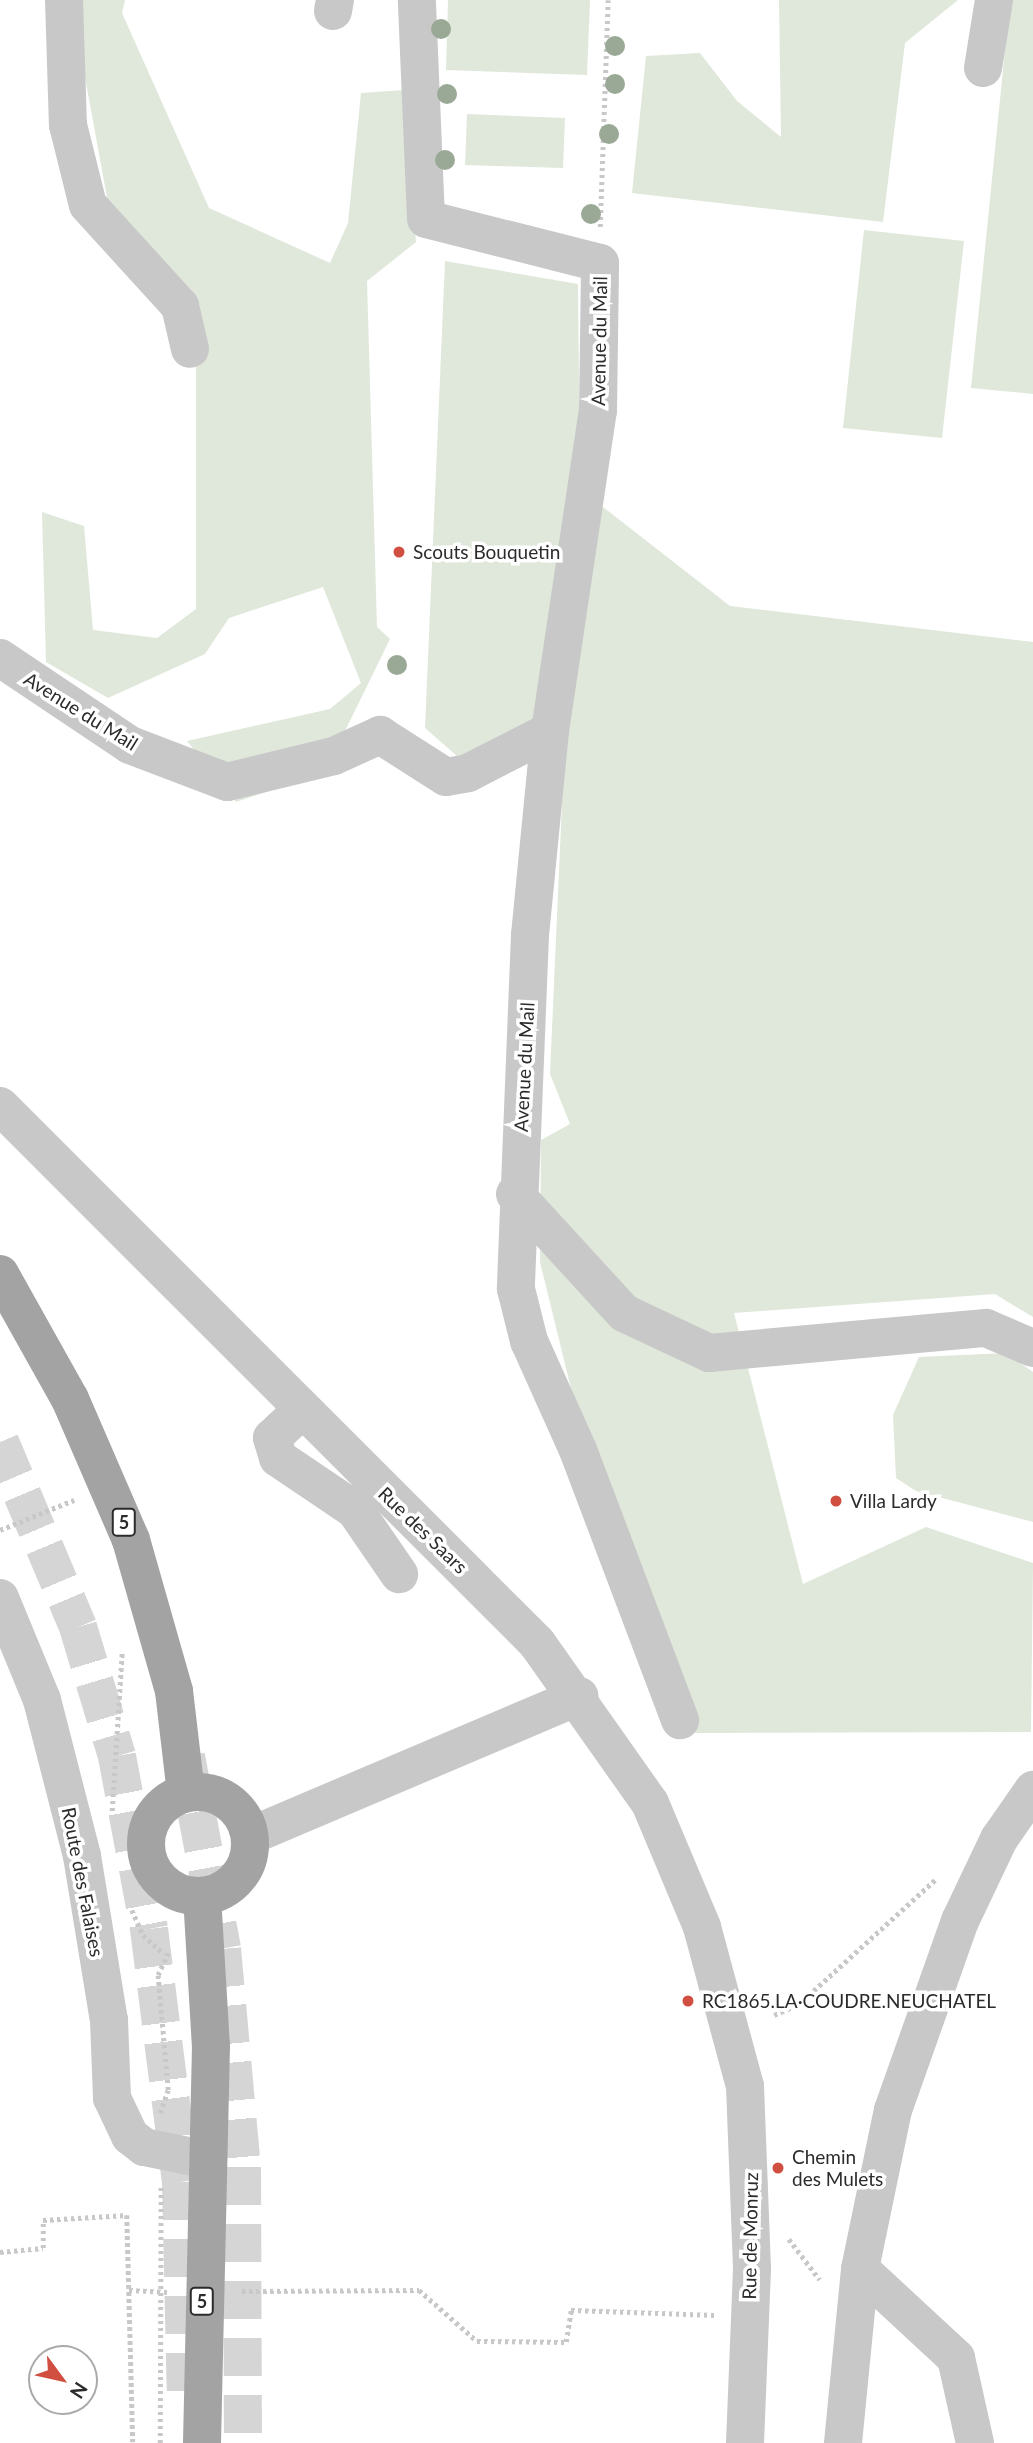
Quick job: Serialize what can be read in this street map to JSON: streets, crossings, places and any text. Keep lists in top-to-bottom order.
{
  "streets": {
    "main road": ["5"],
    "street": [
      "Avenue du Mail",
      "Rue des Saars",
      "Route des Falaises",
      "Rue de Monruz"
    ]
  },
  "crossings": [
    ["Rue des Saars", "Rue de Monruz"]
  ],
  "places": [
    "Scouts Bouquetin",
    "Villa Lardy",
    "RC1865.LA·COUDRE.NEUCHATEL",
    "Chemin des Mulets"
  ],
  "north": "bottom right"
}
